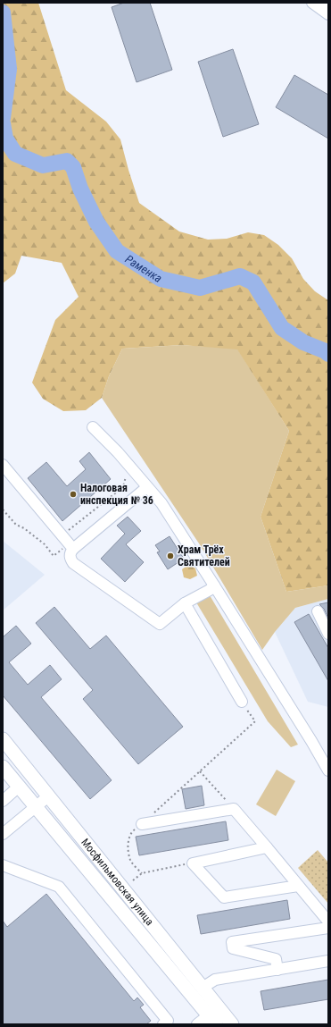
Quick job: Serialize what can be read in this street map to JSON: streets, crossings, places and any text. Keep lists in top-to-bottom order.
{
  "streets": {
    "main road": ["Мосфильмовская улица"]
  },
  "water": ["Раменка"],
  "places": ["Налоговая инспекция № 36", "Храм Трёх Святителей"]
}
